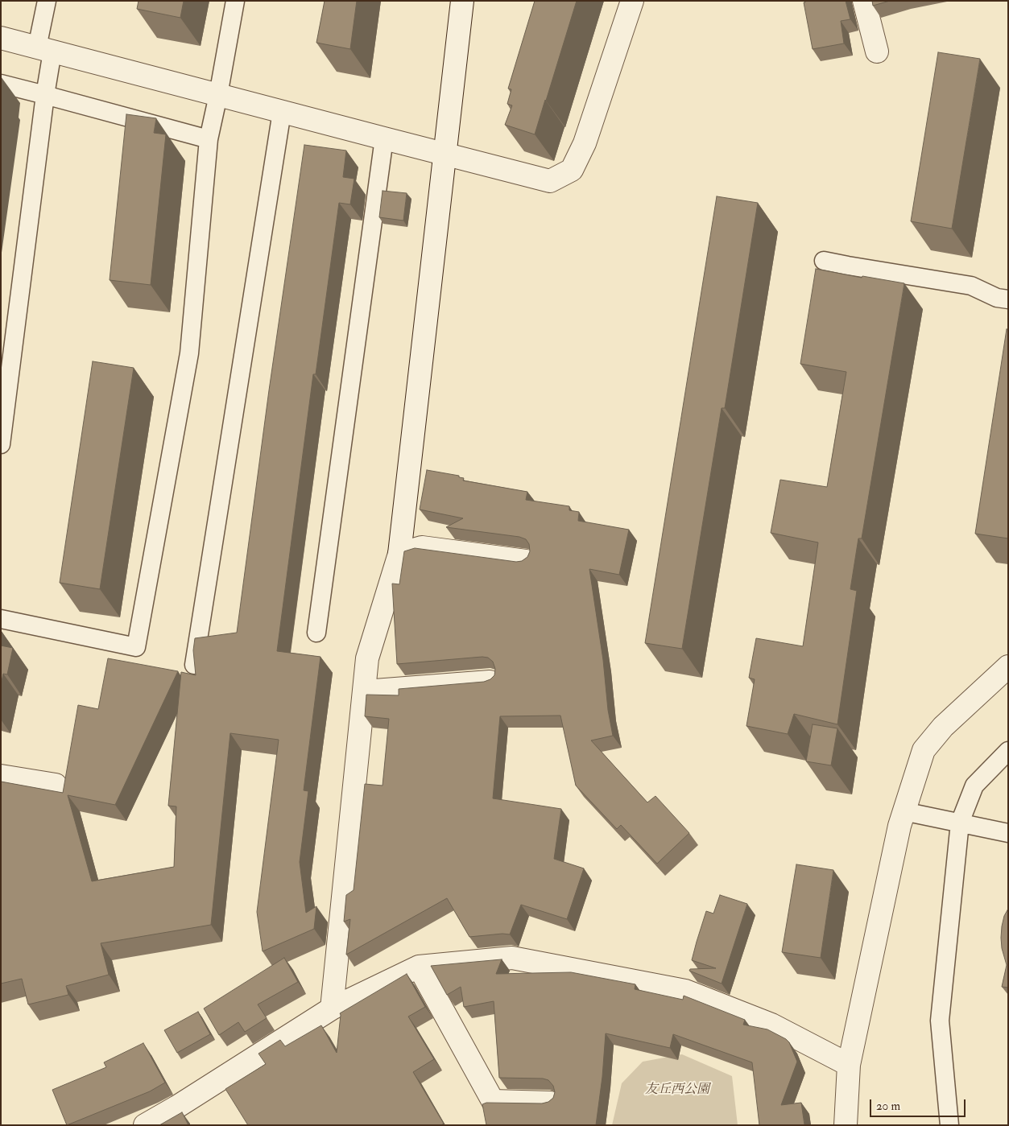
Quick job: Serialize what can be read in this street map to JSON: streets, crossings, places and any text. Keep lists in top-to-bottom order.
{
  "parks": ["友丘西公園"],
  "scale_bar": "20 m"
}
